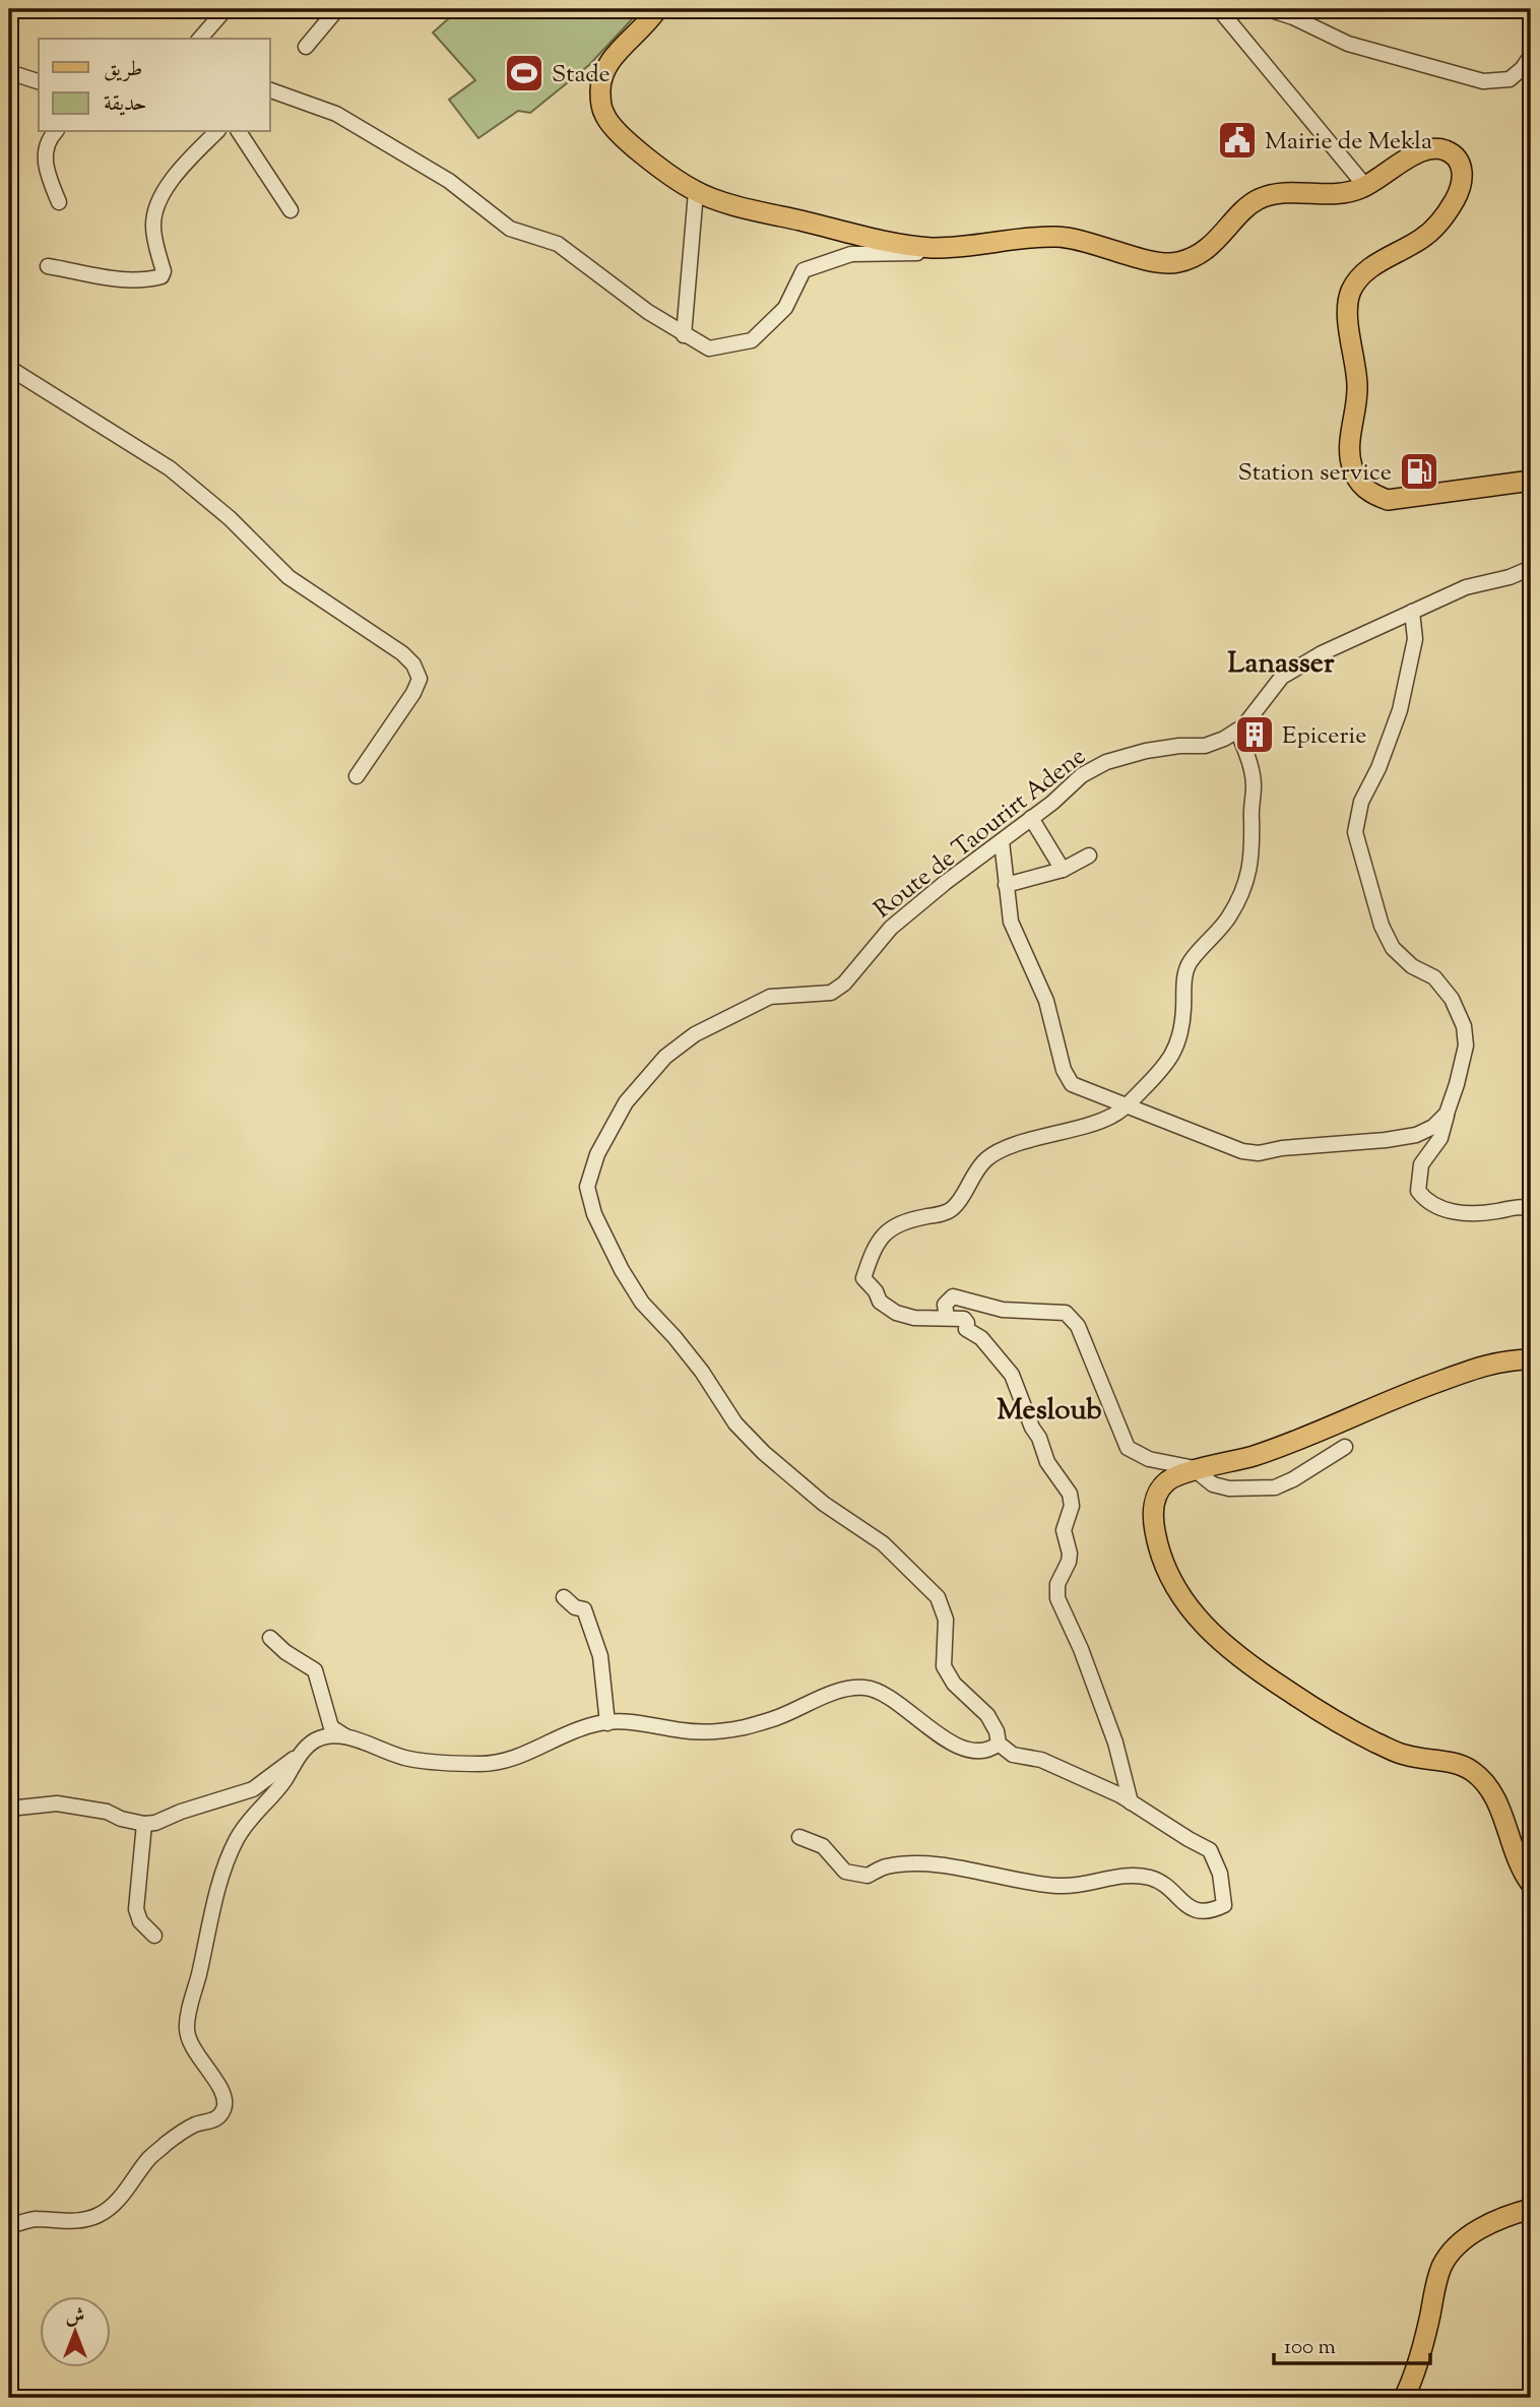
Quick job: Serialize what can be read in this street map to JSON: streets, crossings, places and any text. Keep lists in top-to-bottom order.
{
  "streets": {
    "street": ["Route de Taourirt Adene"]
  },
  "districts": ["Lanasser", "Mesloub"],
  "places": {
    "sports": ["Stade"],
    "public building": ["Mairie de Mekla"],
    "fuel station": ["Station service"],
    "building": ["Epicerie"]
  },
  "legend": ["طريق", "حديقة"],
  "scale_bar": "100 m",
  "north": "top"
}
